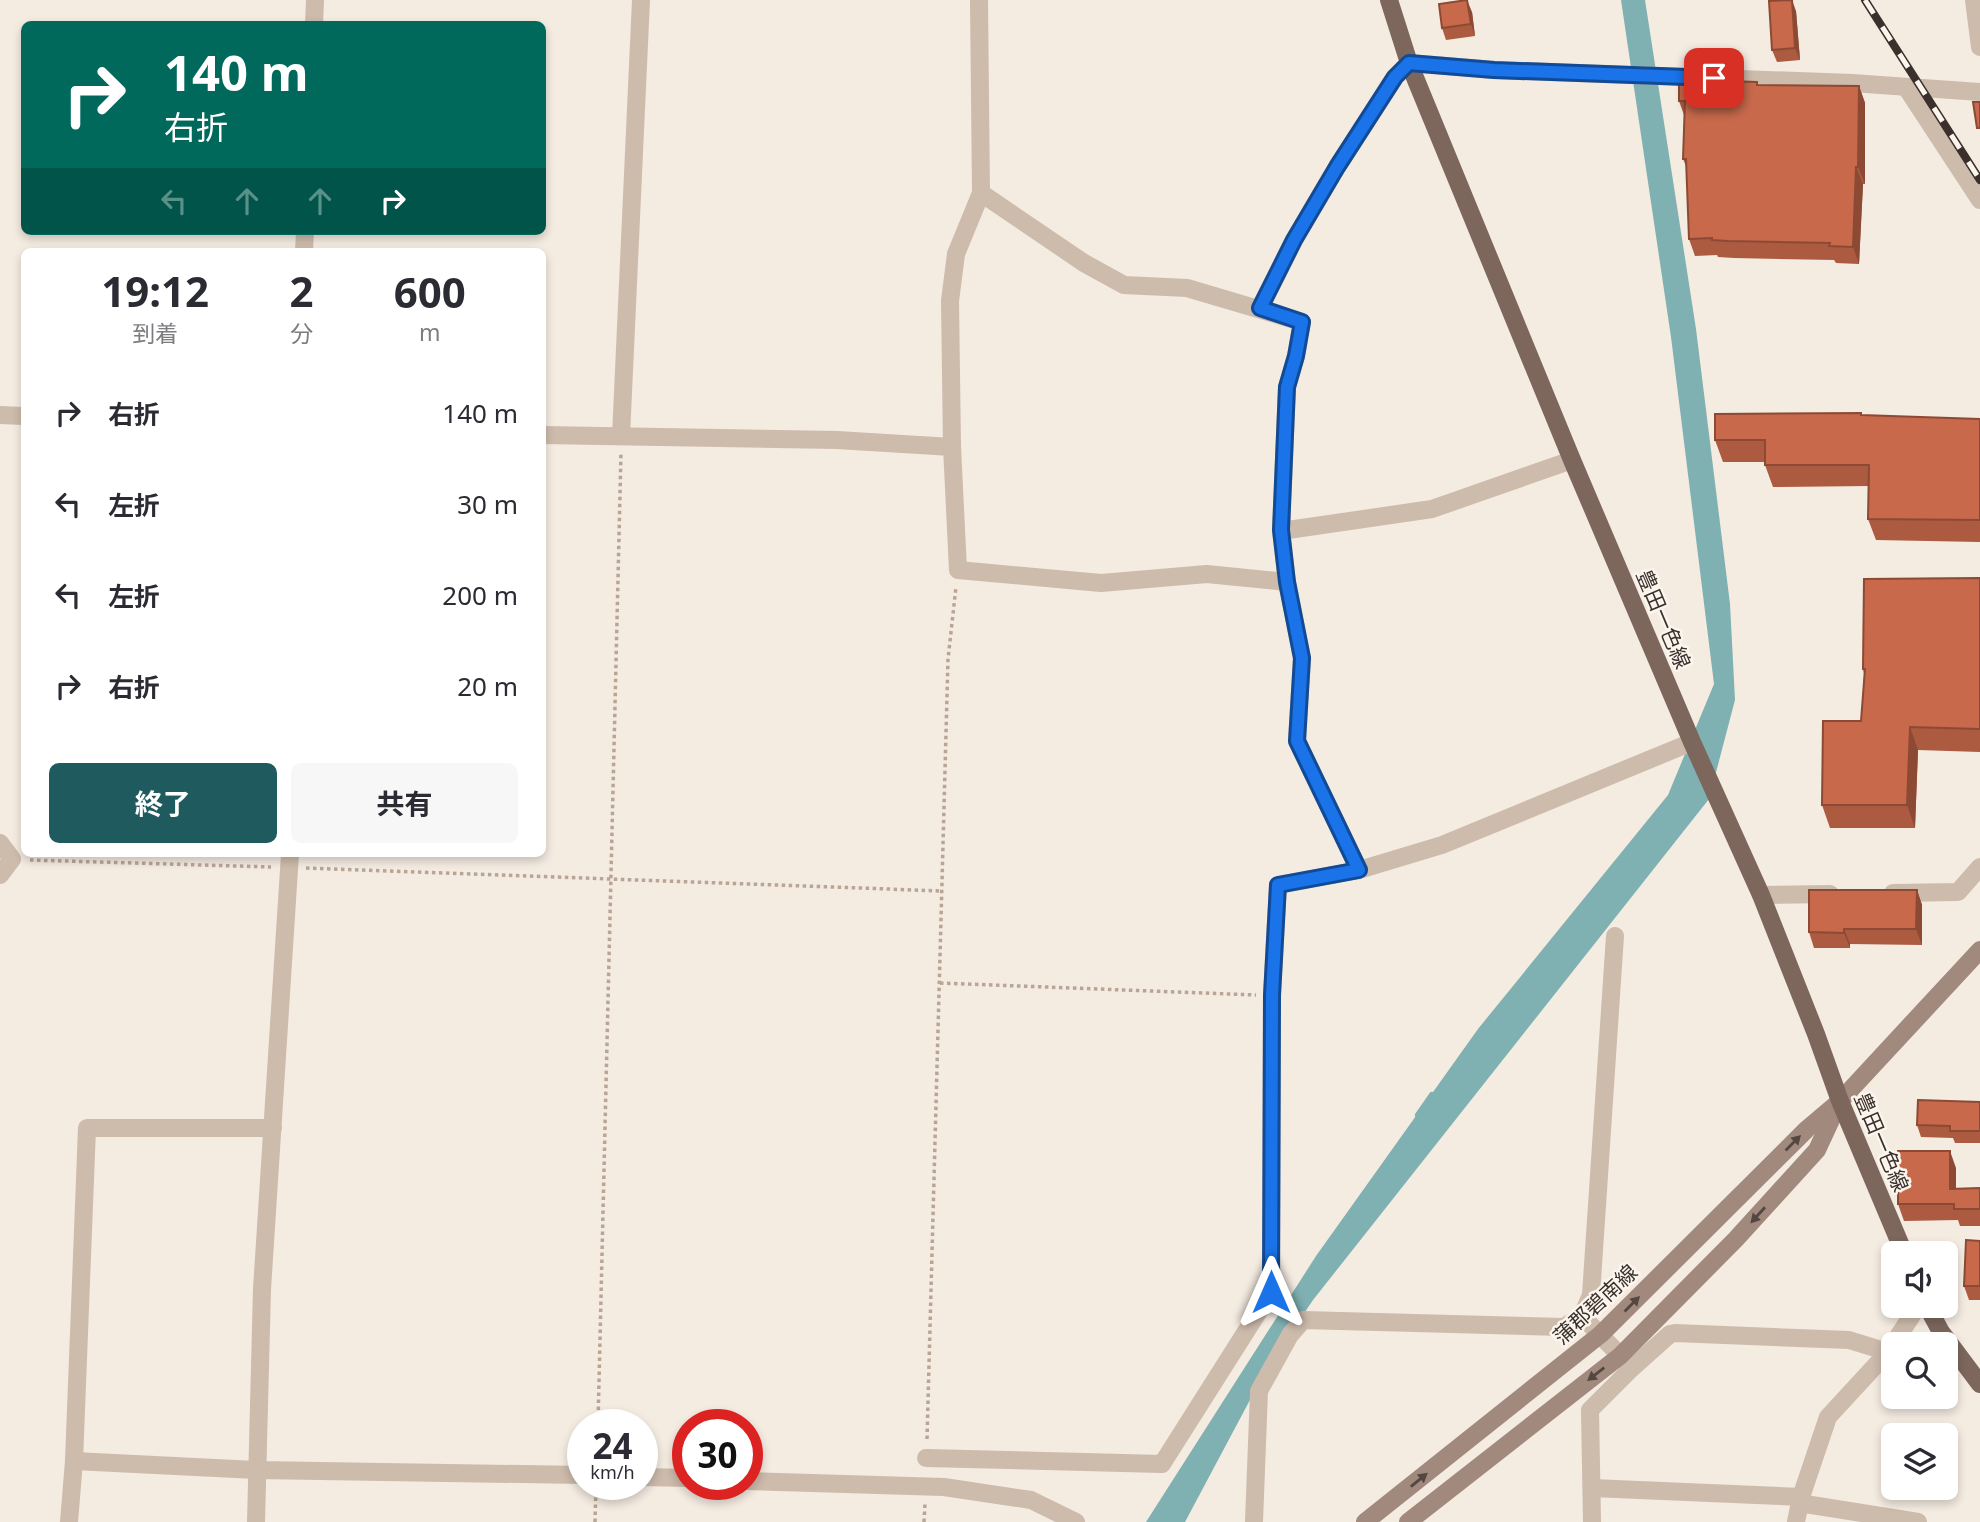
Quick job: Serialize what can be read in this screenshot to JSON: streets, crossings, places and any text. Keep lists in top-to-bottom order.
{
  "streets": {
    "main road": ["豊田一色線", "蒲郡碧南線"]
  },
  "crossings": [
    ["豊田一色線", "蒲郡碧南線"]
  ],
  "page": {
    "turn": ["140 m", "右折"],
    "eta": [
      "19:12",
      "到着",
      "2",
      "分",
      "600",
      "m"
    ],
    "list": [
      {
        "name": "右折",
        "value": "140 m"
      },
      {
        "name": "左折",
        "value": "30 m"
      },
      {
        "name": "左折",
        "value": "200 m"
      },
      {
        "name": "右折",
        "value": "20 m"
      }
    ],
    "buttons": ["終了", "共有"],
    "speed": "24 km/h",
    "limit": "30"
  }
}
